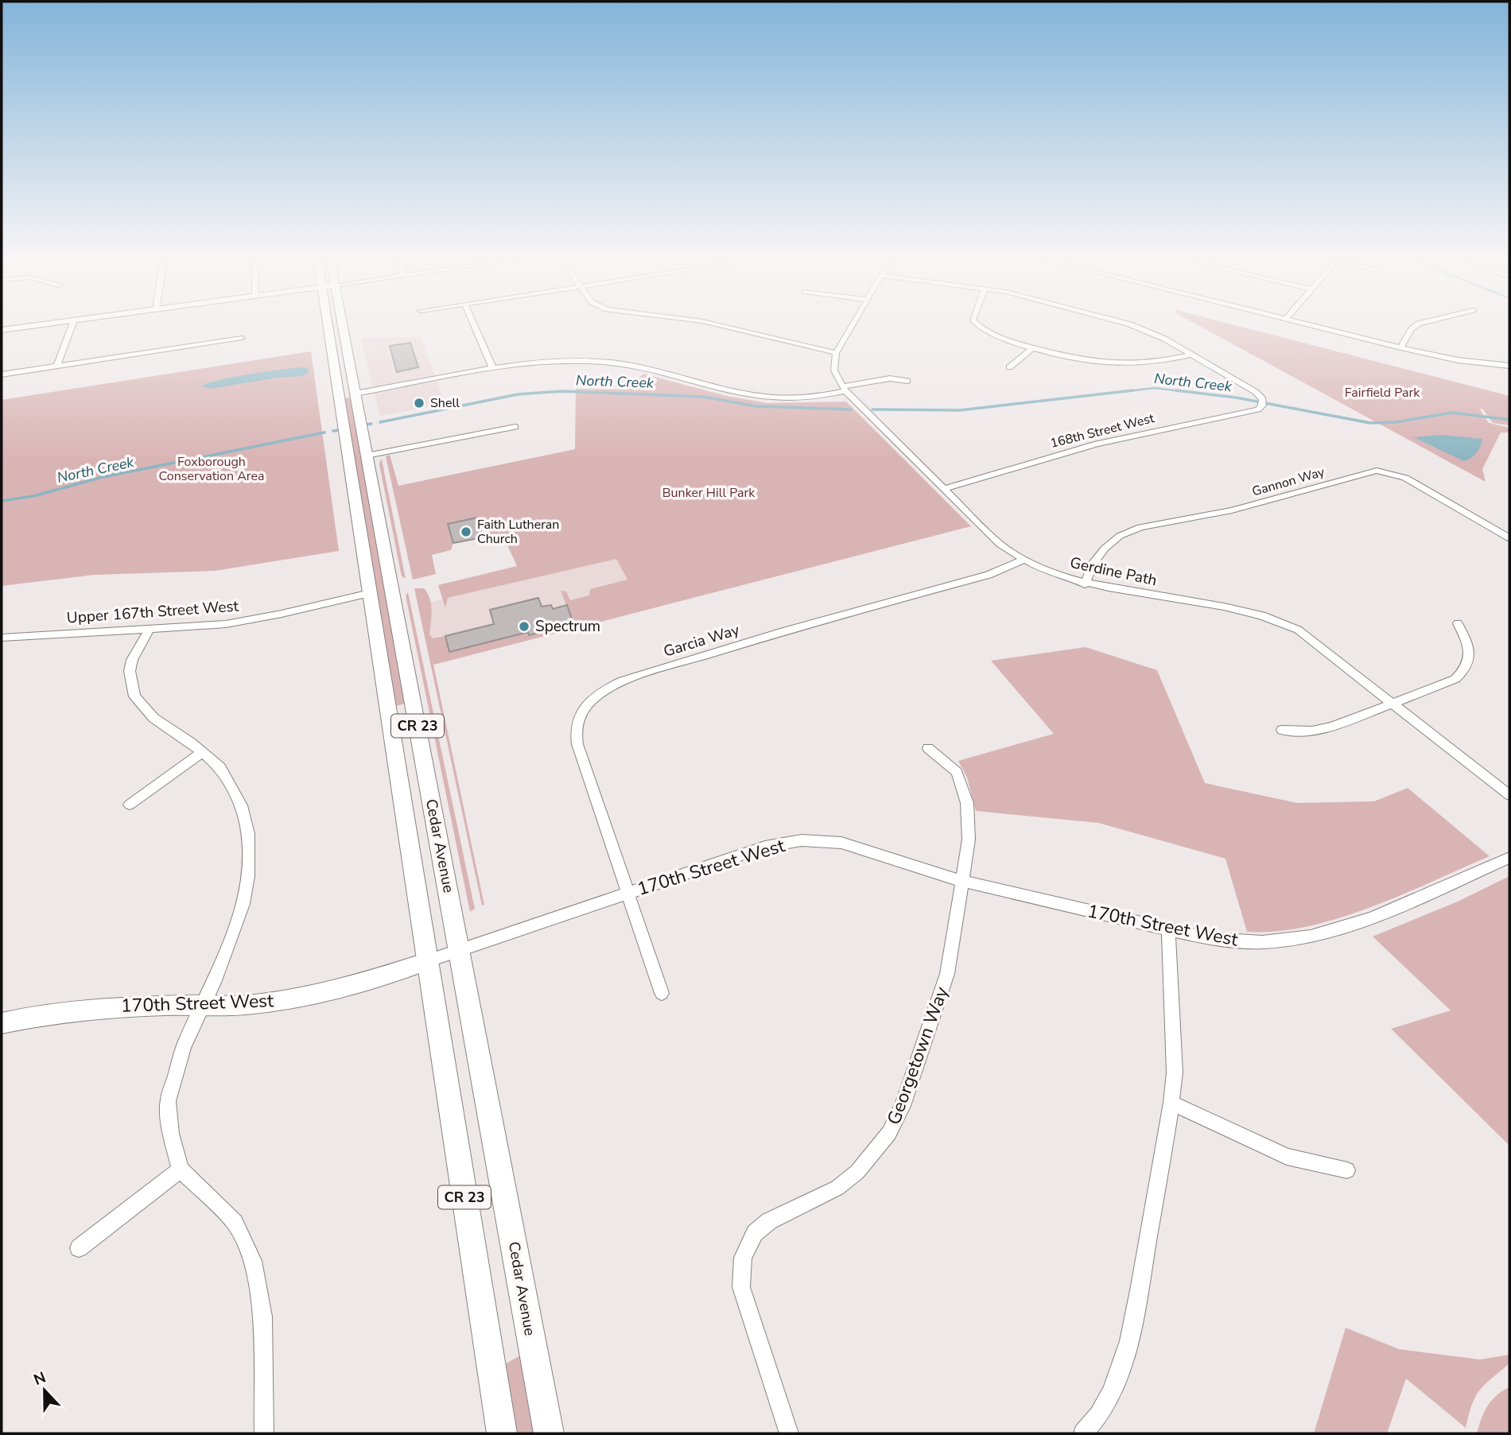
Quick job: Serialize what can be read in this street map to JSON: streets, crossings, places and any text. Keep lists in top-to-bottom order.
{
  "streets": {
    "main road": ["CR 23", "Cedar Avenue"],
    "street": [
      "168th Street West",
      "Gannon Way",
      "Gerdine Path",
      "Upper 167th Street West",
      "Garcia Way",
      "170th Street West",
      "Georgetown Way"
    ]
  },
  "crossings": [
    ["168th Street West", "Gerdine Path"],
    ["Gannon Way", "Gerdine Path"],
    ["Gerdine Path", "Garcia Way"],
    ["Upper 167th Street West", "Cedar Avenue"],
    ["Garcia Way", "170th Street West"],
    ["Cedar Avenue", "170th Street West"],
    ["170th Street West", "Georgetown Way"]
  ],
  "water": ["North Creek"],
  "parks": ["Fairfield Park", "Foxborough Conservation Area", "Bunker Hill Park"],
  "places": ["Shell", "Faith Lutheran Church", "Spectrum"],
  "north": "top"
}
